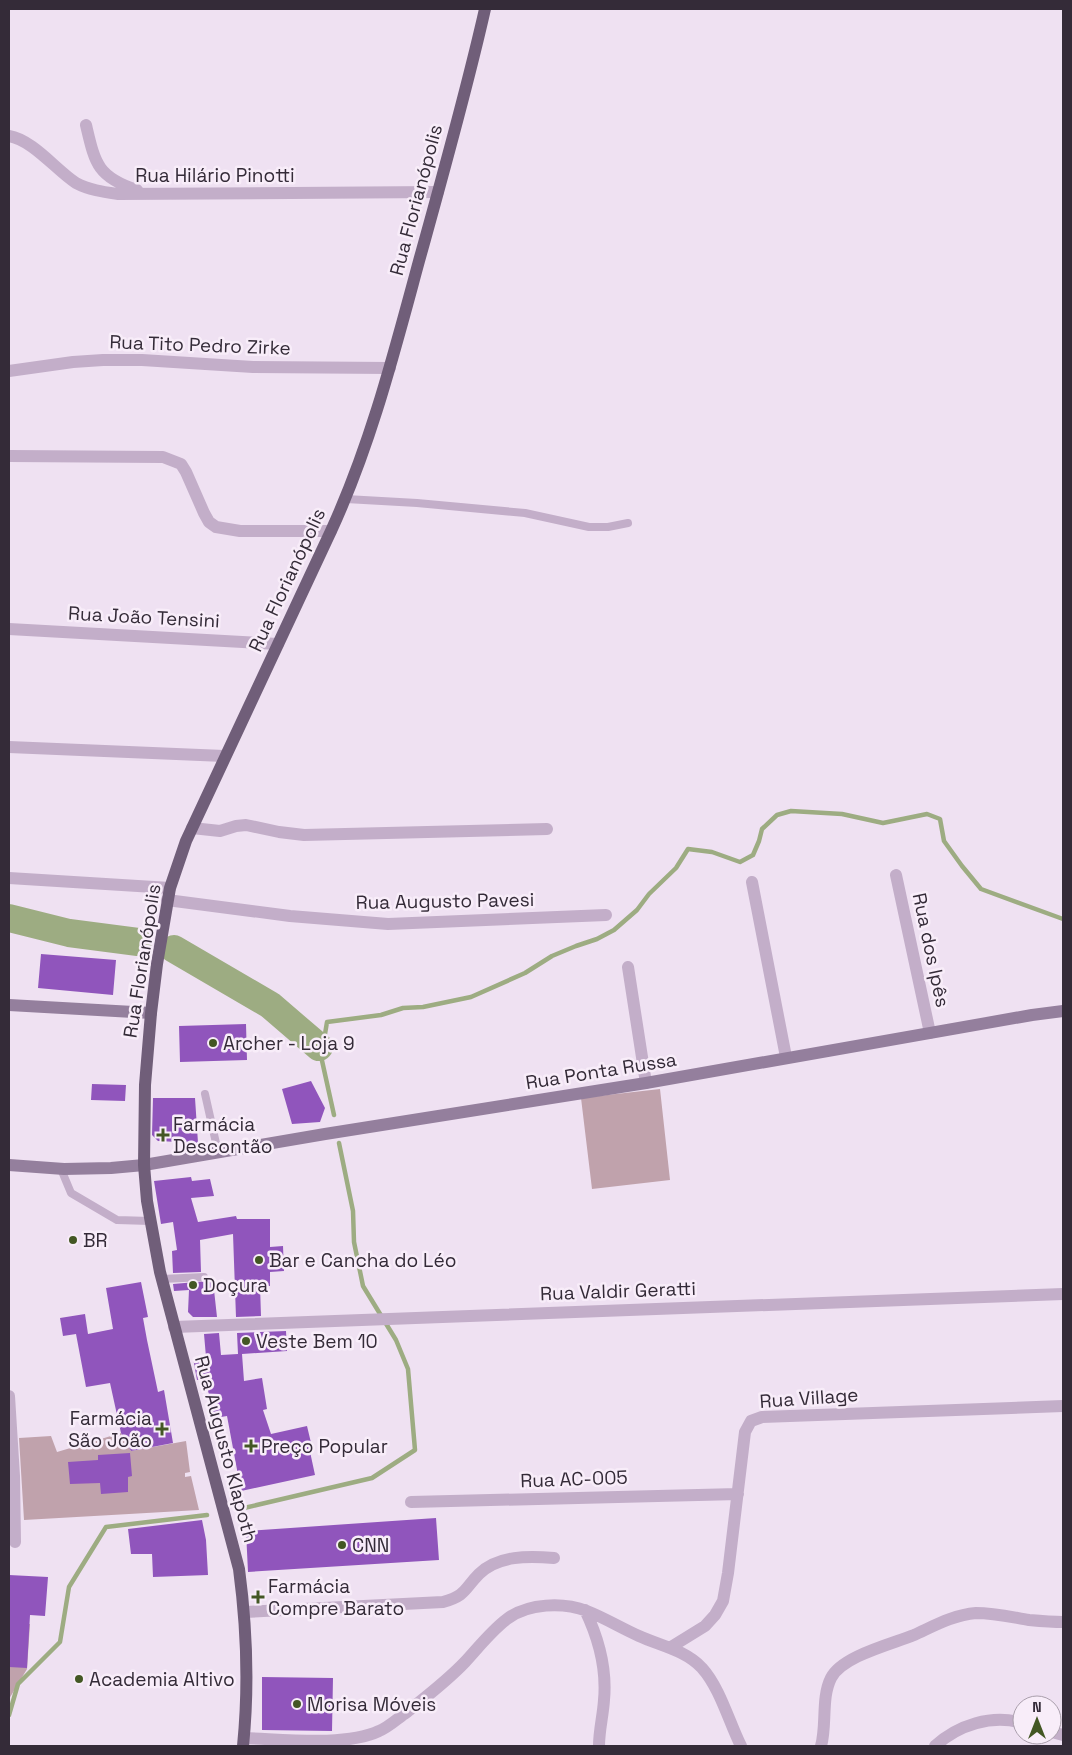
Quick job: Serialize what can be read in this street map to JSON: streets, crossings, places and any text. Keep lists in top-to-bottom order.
{
  "streets": {
    "main road": ["Rua Florianópolis", "Rua Augusto Klapoth"],
    "street": [
      "Rua Hilário Pinotti",
      "Rua Tito Pedro Zirke",
      "Rua João Tensini",
      "Rua Augusto Pavesi",
      "Rua dos Ipês",
      "Rua Ponta Russa",
      "Rua Valdir Geratti",
      "Rua Village",
      "Rua AC-005"
    ]
  },
  "crossings": [
    ["Rua Hilário Pinotti", "Rua Florianópolis"],
    ["Rua Florianópolis", "Rua Tito Pedro Zirke"],
    ["Rua Florianópolis", "Rua João Tensini"],
    ["Rua Florianópolis", "Rua Augusto Pavesi"],
    ["Rua Florianópolis", "Rua Ponta Russa"],
    ["Rua Florianópolis", "Rua Augusto Klapoth"],
    ["Rua dos Ipês", "Rua Ponta Russa"],
    ["Rua Ponta Russa", "Rua Augusto Klapoth"],
    ["Rua Valdir Geratti", "Rua Augusto Klapoth"],
    ["Rua Village", "Rua AC-005"]
  ],
  "places": {
    "other": [
      "Archer - Loja 9",
      "BR",
      "Bar e Cancha do Léo",
      "Doçura",
      "Veste Bem 10",
      "CNN",
      "Academia Altivo",
      "Morisa Móveis"
    ],
    "health": [
      "Farmácia Descontão",
      "Farmácia São João",
      "Preço Popular",
      "Farmácia Compre Barato"
    ]
  },
  "north": "top"
}
